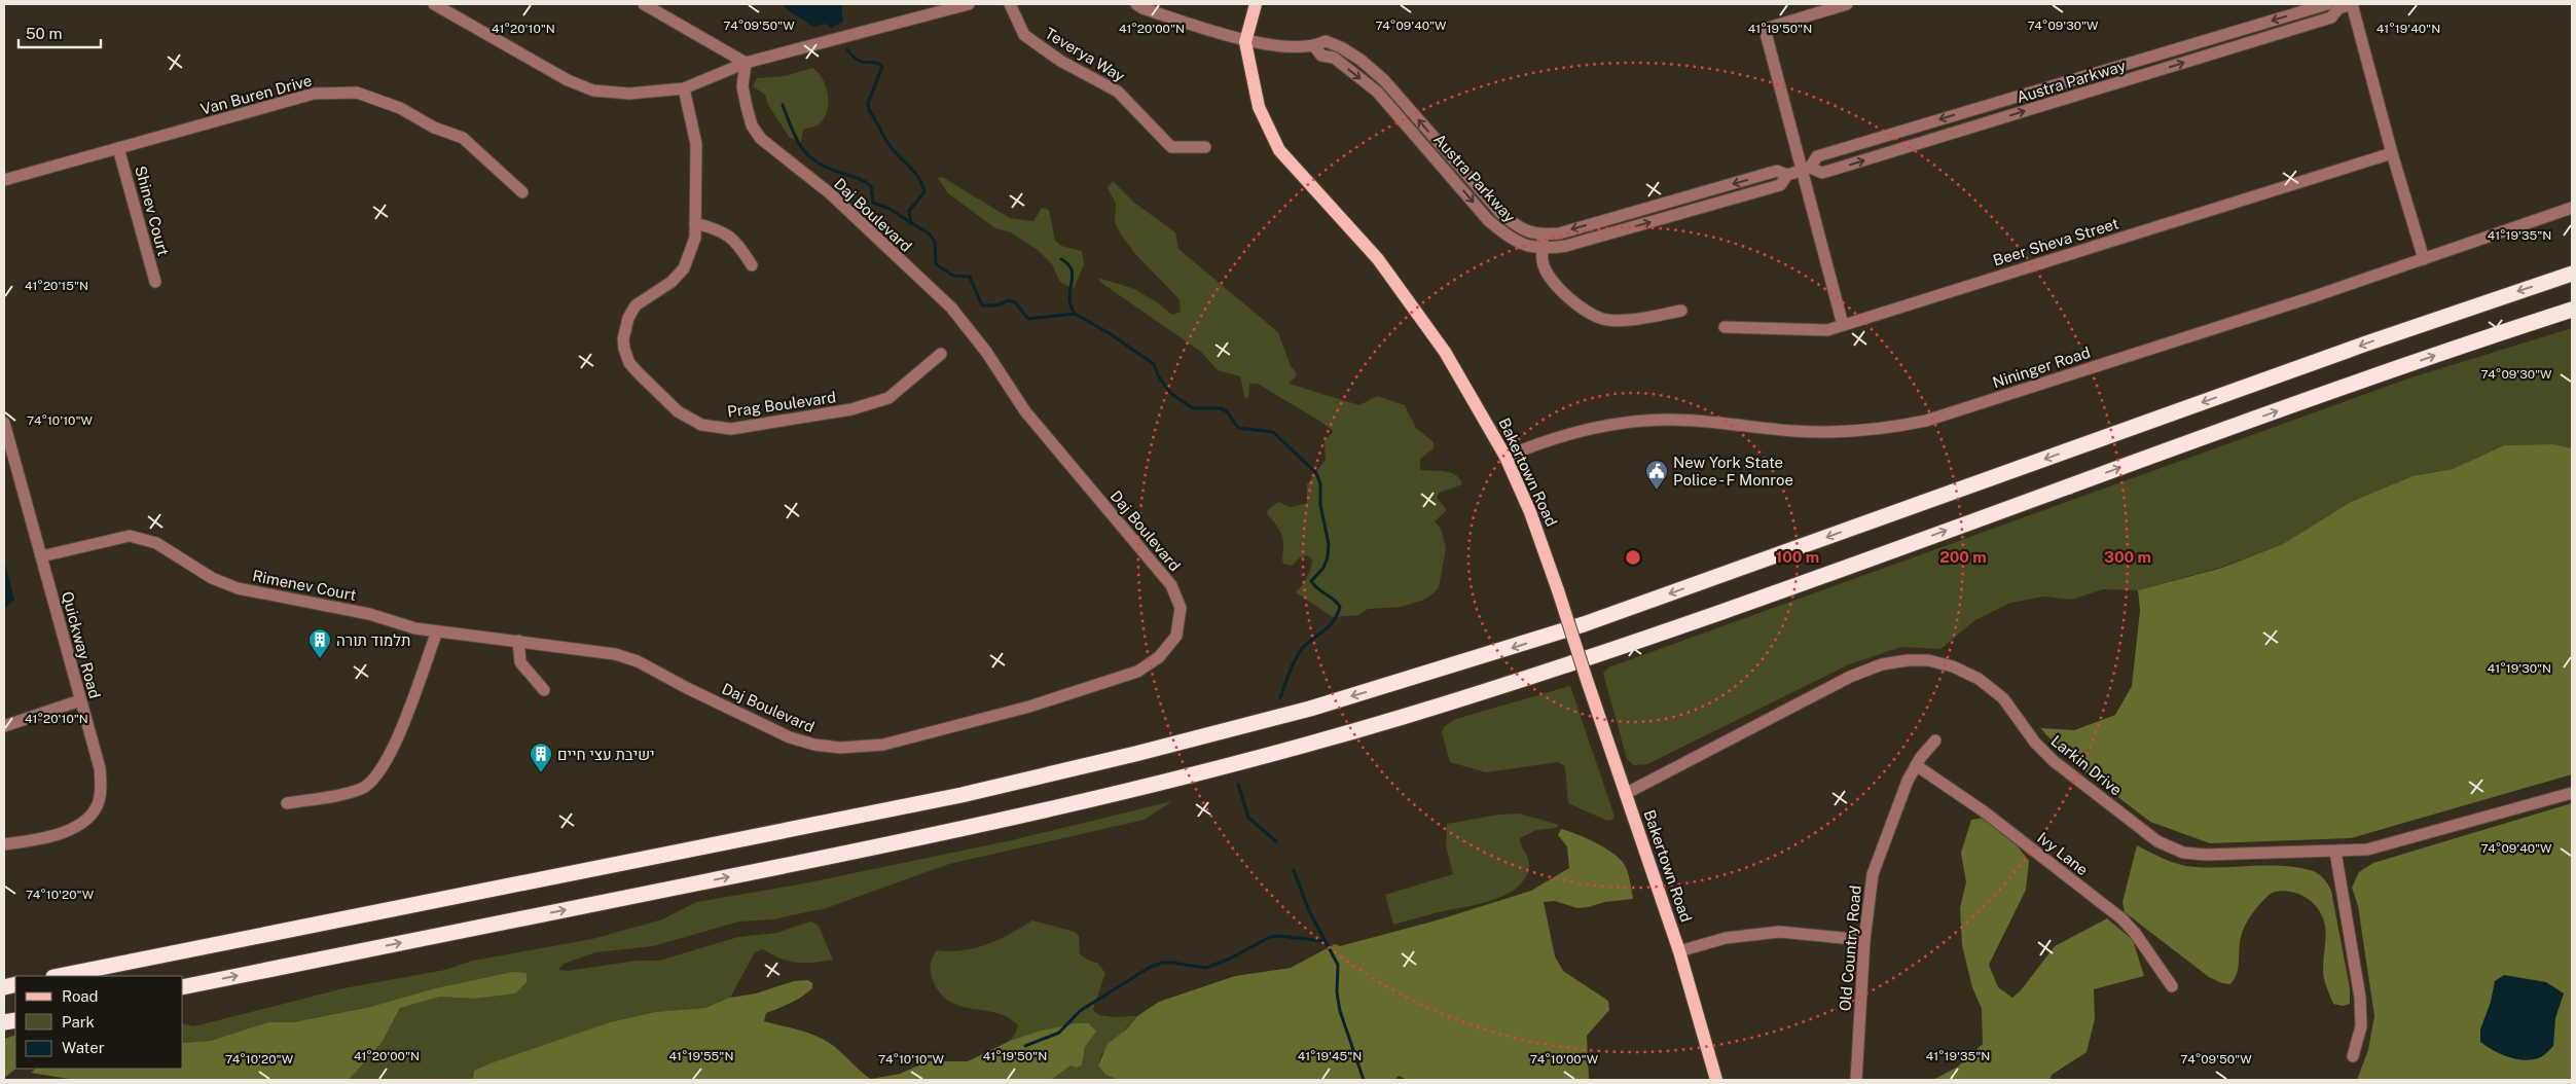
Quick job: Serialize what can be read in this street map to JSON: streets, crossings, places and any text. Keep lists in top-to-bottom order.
{
  "streets": {
    "main road": ["Bakertown Road"],
    "street": [
      "Teverya Way",
      "Austra Parkway",
      "Van Buren Drive",
      "Shinev Court",
      "Daj Boulevard",
      "Beer Sheva Street",
      "Nininger Road",
      "Prag Boulevard",
      "Rimenev Court",
      "Quickway Road",
      "Larkin Drive",
      "Ivy Lane",
      "Old Country Road"
    ]
  },
  "crossings": [
    ["Austra Parkway", "Bakertown Road"],
    ["Van Buren Drive", "Shinev Court"],
    ["Daj Boulevard", "Rimenev Court"],
    ["Nininger Road", "Bakertown Road"],
    ["Bakertown Road", "Larkin Drive"],
    ["Rimenev Court", "Quickway Road"],
    ["Ivy Lane", "Old Country Road"]
  ],
  "places": {
    "public building": ["New York State Police - F Monroe"],
    "building": ["תלמוד תורה", "ישיבת עצי חיים"]
  },
  "legend": ["Road", "Park", "Water"],
  "scale_bar": "50 m",
  "coordinates": [
    "74°09'30\"W",
    "74°09'50\"W",
    "74°09'40\"W",
    "41°20'10\"N",
    "41°19'50\"N",
    "41°19'40\"N",
    "41°20'00\"N",
    "41°19'35\"N",
    "41°20'15\"N",
    "74°10'10\"W",
    "41°19'30\"N",
    "74°10'20\"W",
    "41°19'55\"N",
    "41°19'45\"N",
    "74°10'00\"W"
  ],
  "rings": ["100 m", "200 m", "300 m"]
}
